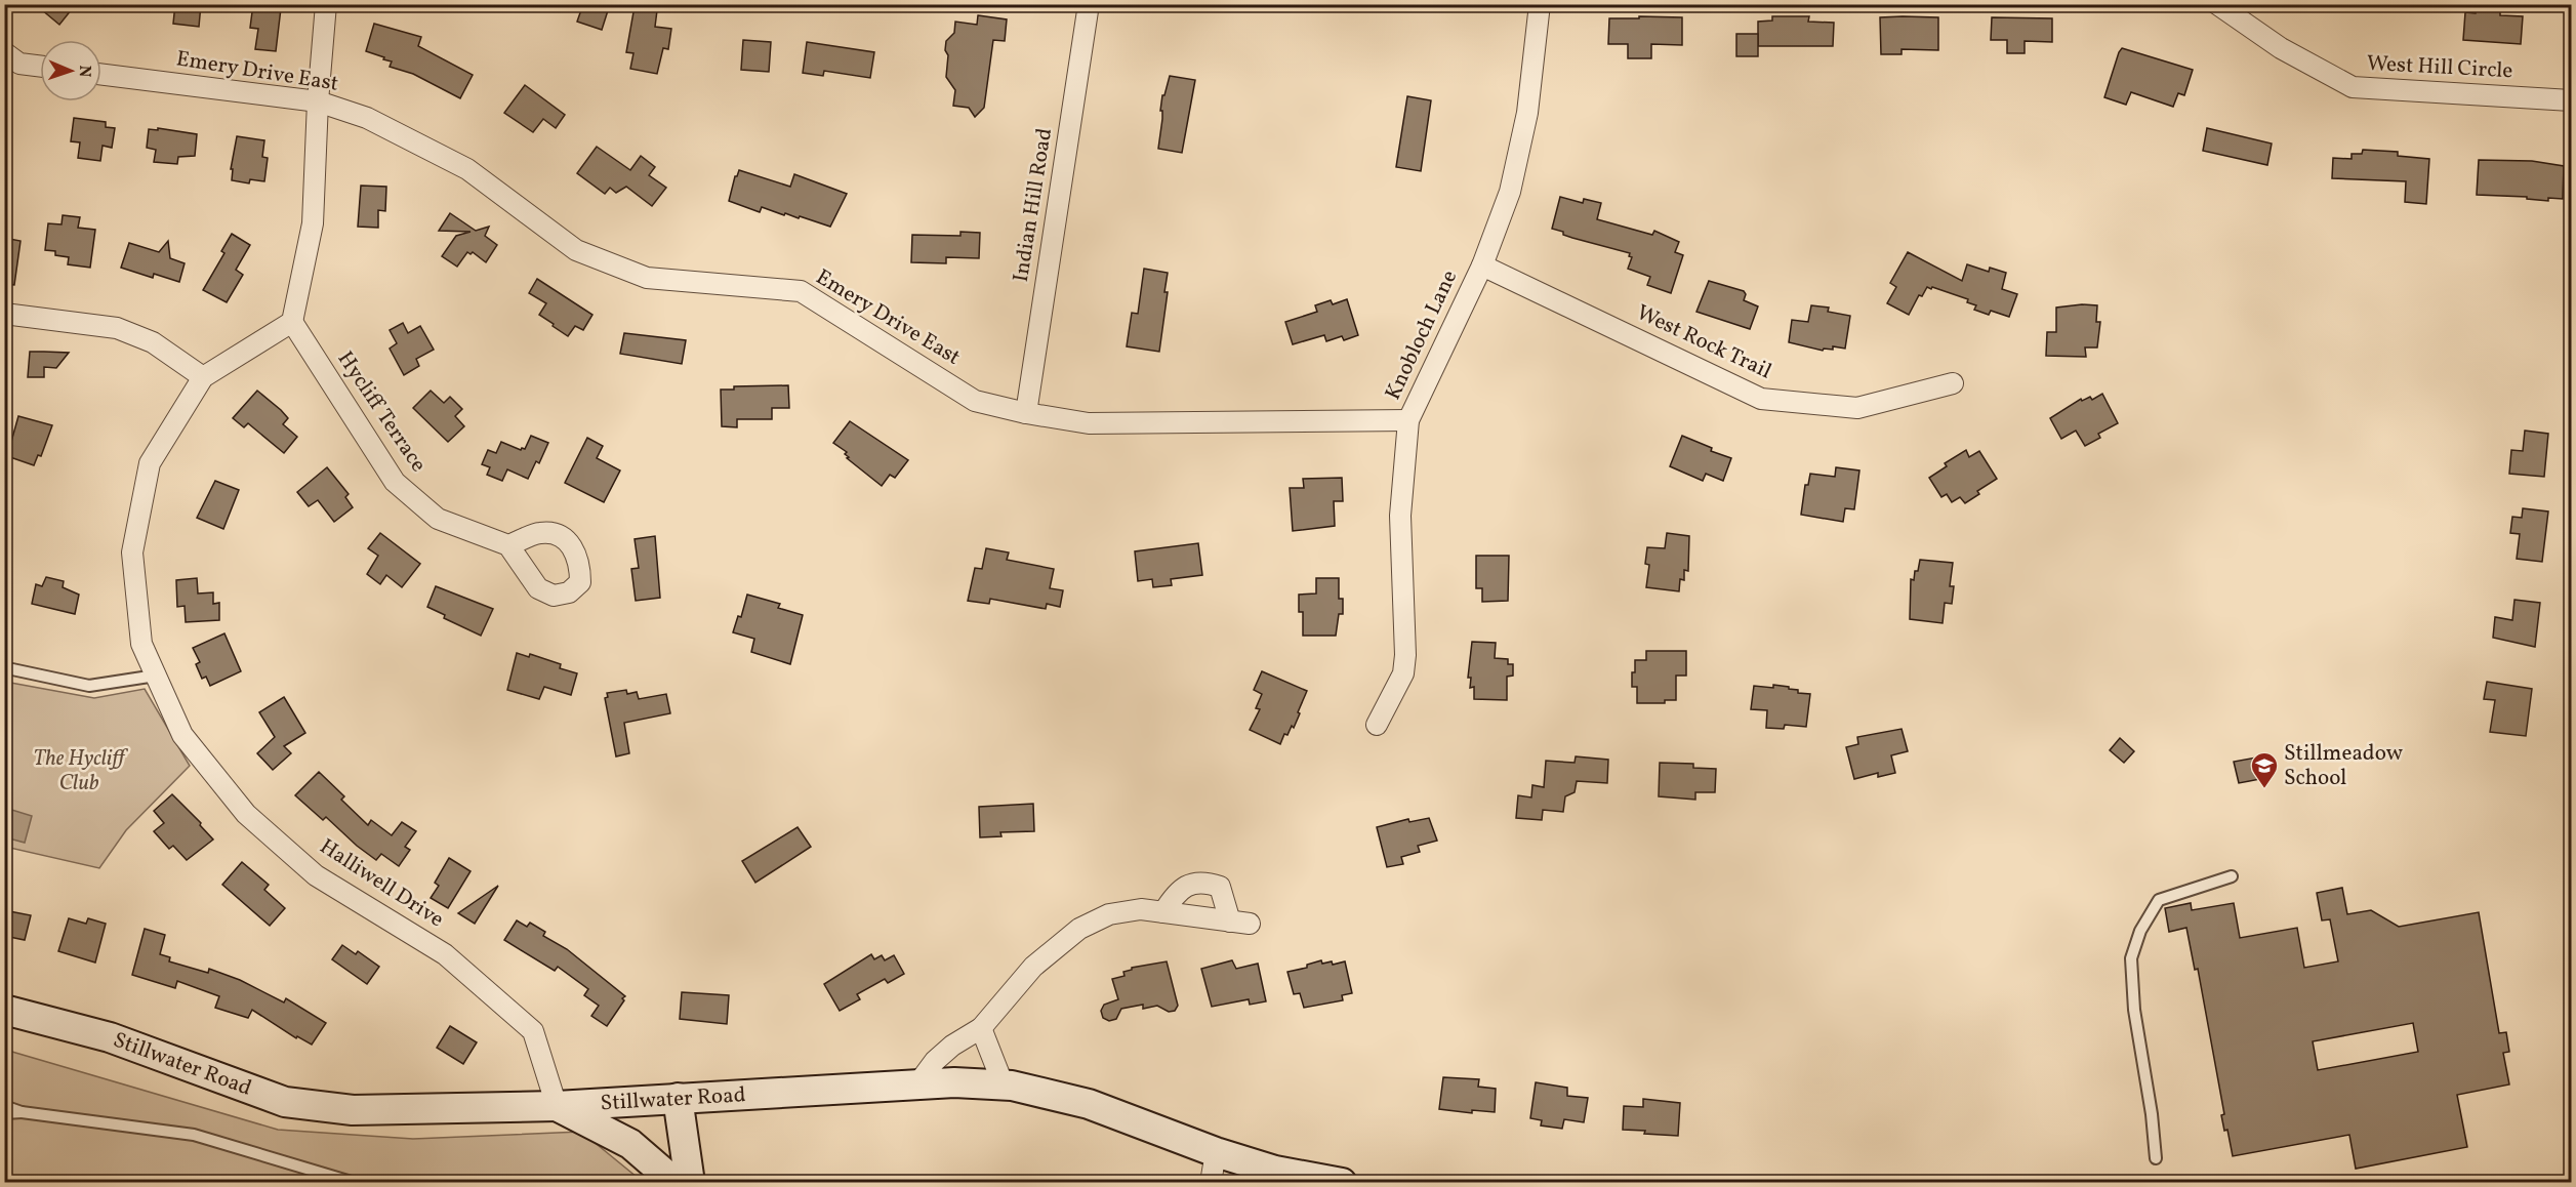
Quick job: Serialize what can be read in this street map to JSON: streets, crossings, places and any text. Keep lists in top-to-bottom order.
{
  "streets": {
    "main road": ["Stillwater Road"],
    "street": [
      "West Hill Circle",
      "Emery Drive East",
      "Indian Hill Road",
      "Knobloch Lane",
      "West Rock Trail",
      "Hycliff Terrace",
      "Halliwell Drive"
    ]
  },
  "crossings": [
    ["Emery Drive East", "Indian Hill Road"],
    ["Emery Drive East", "Knobloch Lane"],
    ["Knobloch Lane", "West Rock Trail"],
    ["Hycliff Terrace", "Halliwell Drive"],
    ["Halliwell Drive", "Stillwater Road"]
  ],
  "parks": ["The Hycliff Club"],
  "places": {
    "school or university": ["Stillmeadow School"]
  },
  "north": "right"
}
